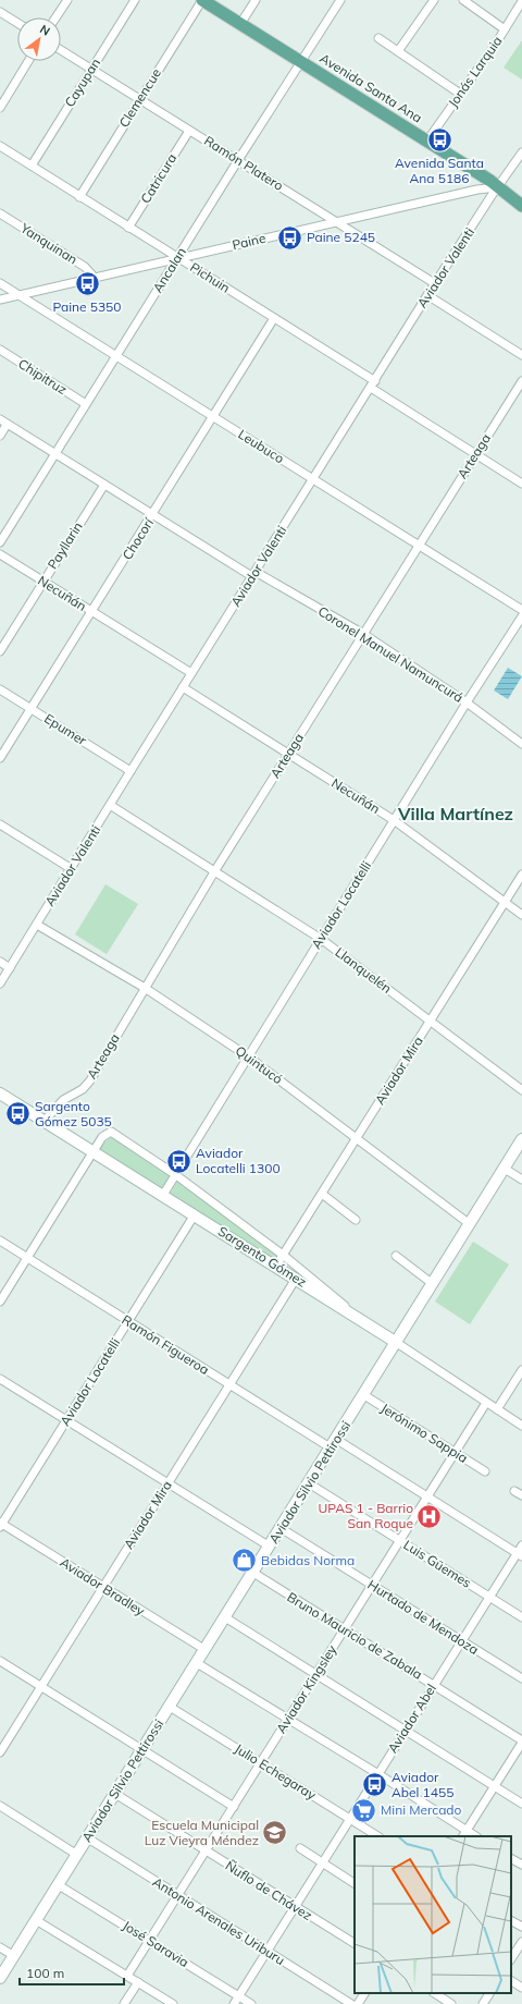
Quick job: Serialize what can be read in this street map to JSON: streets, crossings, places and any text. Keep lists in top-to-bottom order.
{
  "streets": {
    "main road": ["Avenida Santa Ana", "Sargento Gómez", "Aviador Silvio Pettirossi"],
    "street": [
      "Jonás Larquia",
      "Cayupan",
      "Clemencue",
      "Ramón Platero",
      "Catricura",
      "Paine",
      "Yanquinan",
      "Aviador Valenti",
      "Ancalan",
      "Pichuin",
      "Chipitruz",
      "Leubuco",
      "Arteaga",
      "Chocorí",
      "Payllarin",
      "Necuñán",
      "Coronel Manuel Namuncurá",
      "Epumer",
      "Aviador Locatelli",
      "Llanquelén",
      "Quintucó",
      "Aviador Mira",
      "Ramón Figueroa",
      "Jerónimo Sappia",
      "Luis Güemes",
      "Aviador Bradley",
      "Hurtado de Mendoza",
      "Bruno Mauricio de Zabala",
      "Aviador Kingsley",
      "Aviador Abel",
      "Julio Echegaray",
      "Ñuflo de Chávez",
      "Antonio Arenales Uriburu",
      "José Saravia"
    ]
  },
  "crossings": [
    ["Jonás Larquia", "Avenida Santa Ana"],
    ["Cayupan", "Ramón Platero"],
    ["Cayupan", "Pichuin"],
    ["Avenida Santa Ana", "Clemencue"],
    ["Avenida Santa Ana", "Paine"],
    ["Avenida Santa Ana", "Aviador Valenti"],
    ["Avenida Santa Ana", "Ancalan"],
    ["Clemencue", "Ramón Platero"],
    ["Clemencue", "Pichuin"],
    ["Ramón Platero", "Catricura"],
    ["Ramón Platero", "Paine"],
    ["Ramón Platero", "Aviador Valenti"],
    ["Ramón Platero", "Ancalan"],
    ["Catricura", "Pichuin"],
    ["Paine", "Yanquinan"],
    ["Paine", "Aviador Valenti"],
    ["Paine", "Ancalan"],
    ["Paine", "Pichuin"],
    ["Paine", "Leubuco"],
    ["Aviador Valenti", "Pichuin"],
    ["Aviador Valenti", "Leubuco"],
    ["Aviador Valenti", "Necuñán"],
    ["Aviador Valenti", "Coronel Manuel Namuncurá"],
    ["Aviador Valenti", "Epumer"],
    ["Aviador Valenti", "Llanquelén"],
    ["Aviador Valenti", "Quintucó"],
    ["Ancalan", "Pichuin"],
    ["Ancalan", "Chipitruz"],
    ["Ancalan", "Leubuco"],
    ["Ancalan", "Coronel Manuel Namuncurá"],
    ["Pichuin", "Arteaga"],
    ["Pichuin", "Chocorí"],
    ["Leubuco", "Arteaga"],
    ["Leubuco", "Chocorí"],
    ["Arteaga", "Necuñán"],
    ["Arteaga", "Coronel Manuel Namuncurá"],
    ["Arteaga", "Llanquelén"],
    ["Arteaga", "Quintucó"],
    ["Arteaga", "Sargento Gómez"],
    ["Chocorí", "Necuñán"],
    ["Chocorí", "Coronel Manuel Namuncurá"],
    ["Chocorí", "Epumer"],
    ["Payllarin", "Necuñán"],
    ["Payllarin", "Coronel Manuel Namuncurá"],
    ["Necuñán", "Aviador Locatelli"],
    ["Necuñán", "Aviador Mira"],
    ["Coronel Manuel Namuncurá", "Aviador Locatelli"],
    ["Aviador Locatelli", "Llanquelén"],
    ["Aviador Locatelli", "Quintucó"],
    ["Aviador Locatelli", "Sargento Gómez"],
    ["Aviador Locatelli", "Ramón Figueroa"],
    ["Aviador Locatelli", "Aviador Bradley"],
    ["Llanquelén", "Aviador Mira"],
    ["Quintucó", "Aviador Mira"],
    ["Quintucó", "Aviador Silvio Pettirossi"],
    ["Aviador Mira", "Sargento Gómez"],
    ["Aviador Mira", "Ramón Figueroa"],
    ["Aviador Mira", "Aviador Bradley"],
    ["Sargento Gómez", "Aviador Silvio Pettirossi"],
    ["Sargento Gómez", "Aviador Kingsley"],
    ["Ramón Figueroa", "Aviador Silvio Pettirossi"],
    ["Ramón Figueroa", "Aviador Kingsley"],
    ["Ramón Figueroa", "Aviador Abel"],
    ["Jerónimo Sappia", "Aviador Silvio Pettirossi"],
    ["Jerónimo Sappia", "Aviador Kingsley"],
    ["Aviador Silvio Pettirossi", "Luis Güemes"],
    ["Aviador Silvio Pettirossi", "Aviador Bradley"],
    ["Aviador Silvio Pettirossi", "Hurtado de Mendoza"],
    ["Aviador Silvio Pettirossi", "Bruno Mauricio de Zabala"],
    ["Aviador Silvio Pettirossi", "Julio Echegaray"],
    ["Aviador Silvio Pettirossi", "Ñuflo de Chávez"],
    ["Aviador Silvio Pettirossi", "Antonio Arenales Uriburu"],
    ["Aviador Silvio Pettirossi", "José Saravia"],
    ["Luis Güemes", "Aviador Kingsley"],
    ["Luis Güemes", "Aviador Abel"],
    ["Hurtado de Mendoza", "Aviador Kingsley"],
    ["Hurtado de Mendoza", "Aviador Abel"],
    ["Bruno Mauricio de Zabala", "Aviador Kingsley"],
    ["Bruno Mauricio de Zabala", "Aviador Abel"],
    ["Aviador Kingsley", "Julio Echegaray"],
    ["Aviador Kingsley", "Ñuflo de Chávez"],
    ["Aviador Kingsley", "Antonio Arenales Uriburu"],
    ["Aviador Kingsley", "José Saravia"],
    ["Aviador Abel", "Julio Echegaray"],
    ["Aviador Abel", "Ñuflo de Chávez"],
    ["Aviador Abel", "Antonio Arenales Uriburu"],
    ["Aviador Abel", "José Saravia"]
  ],
  "districts": ["Villa Martínez"],
  "places": {
    "bus stop": [
      "Avenida Santa Ana 5186",
      "Paine 5245",
      "Paine 5350",
      "Sargento Gómez 5035",
      "Aviador Locatelli 1300",
      "Aviador Abel 1455"
    ],
    "hospital": ["UPAS 1 - Barrio San Roque"],
    "shop": ["Bebidas Norma"],
    "supermarket": ["Mini Mercado"],
    "school or university": ["Escuela Municipal Luz Vieyra Méndez"]
  },
  "scale_bar": "100 m",
  "north": "top right"
}
